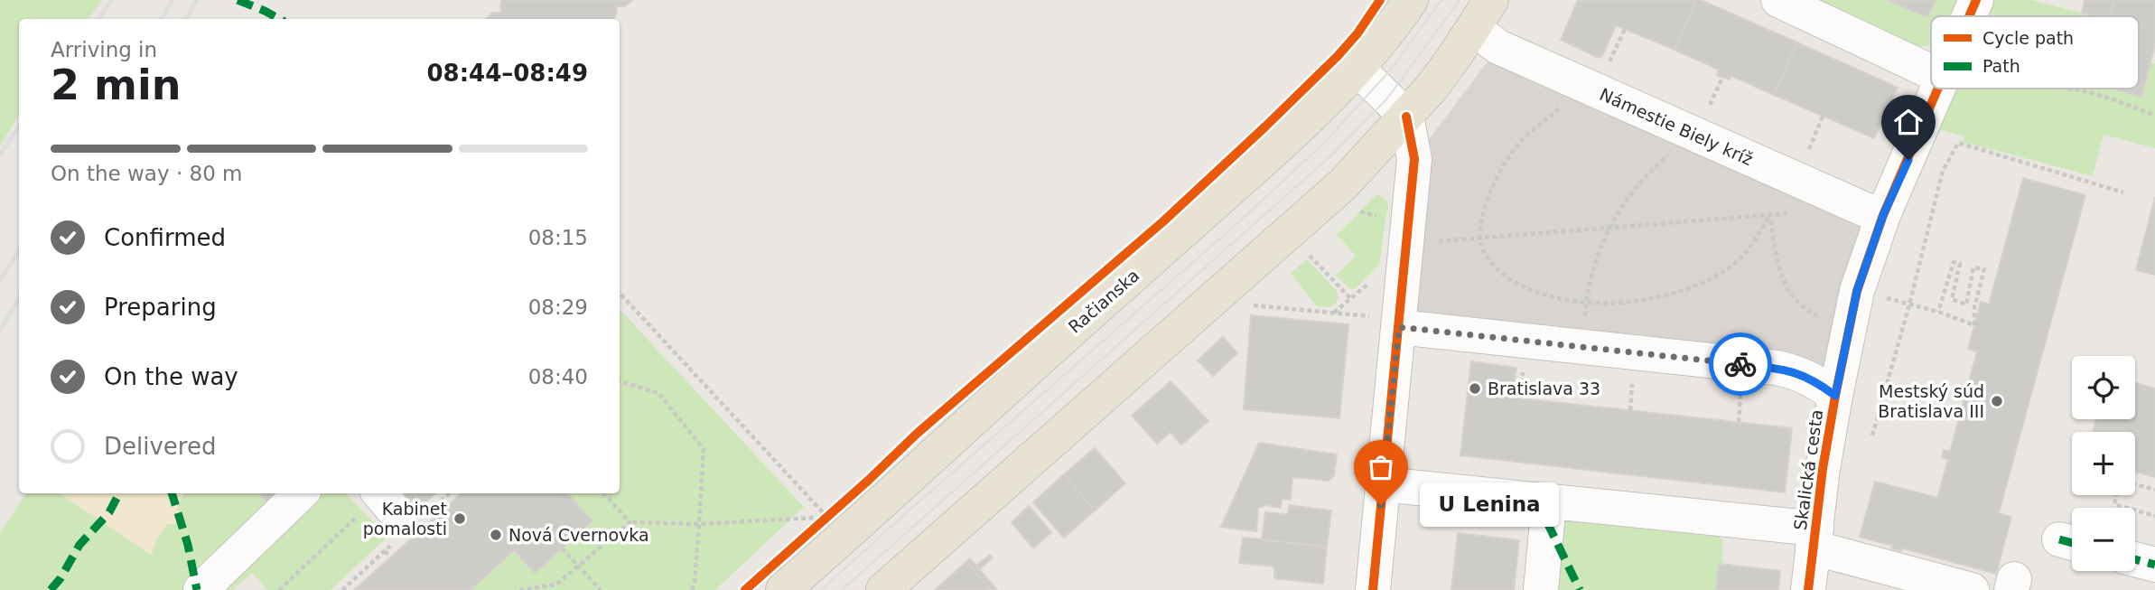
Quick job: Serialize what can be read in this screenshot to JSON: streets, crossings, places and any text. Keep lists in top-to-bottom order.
{
  "streets": {
    "main road": ["Račianska"],
    "street": ["Námestie Biely kríž", "Skalická cesta"]
  },
  "crossings": [
    ["Námestie Biely kríž", "Skalická cesta"]
  ],
  "places": [
    "Bratislava 33",
    "Mestský súd Bratislava III",
    "U Lenina",
    "Kabinet pomalosti",
    "Nová Cvernovka"
  ],
  "legend": ["Cycle path", "Path"],
  "page": {
    "heading": ["2 min", "Arriving in", "08:44–08:49"],
    "bar": "On the way · 80 m",
    "list": [
      ["Confirmed", "08:15"],
      ["Preparing", "08:29"],
      ["On the way", "08:40"],
      "Delivered"
    ],
    "map_buttons": ["+", "−"],
    "bubble": "U Lenina"
  }
}
